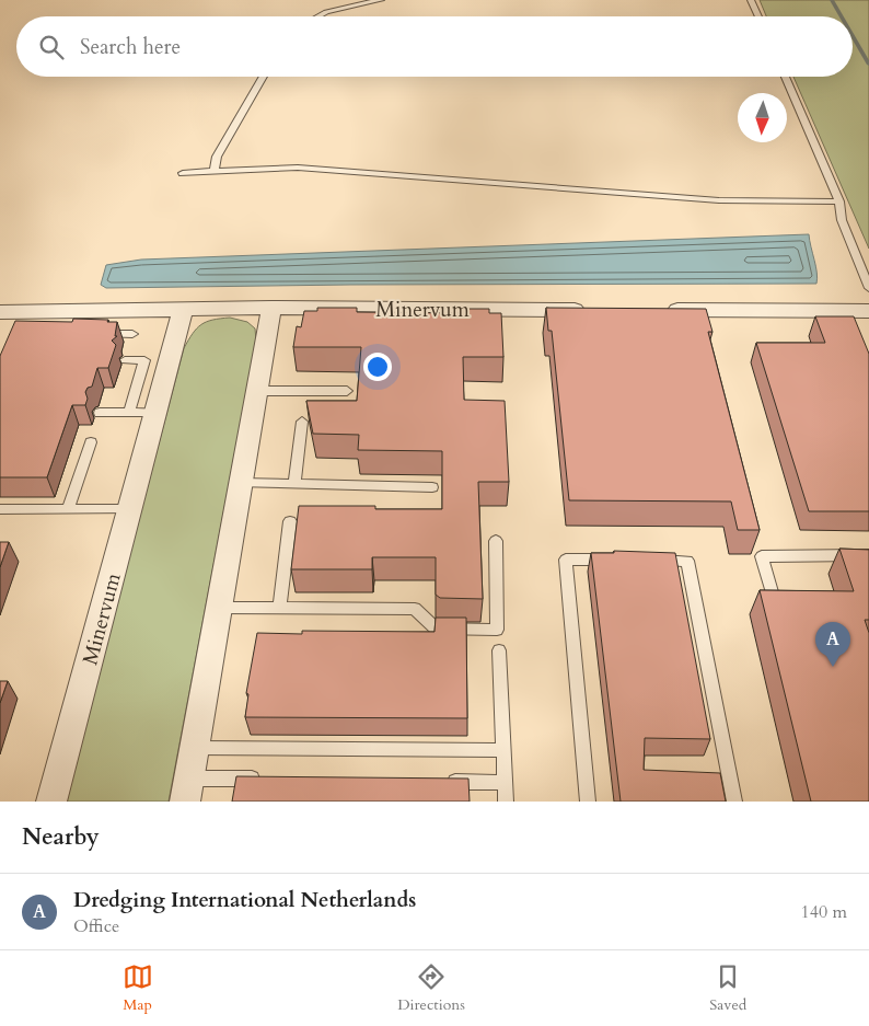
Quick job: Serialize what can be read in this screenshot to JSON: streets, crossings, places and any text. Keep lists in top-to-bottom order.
{
  "streets": {
    "street": ["Minervum"]
  },
  "north": "bottom",
  "page": {
    "search": "Search here",
    "pins": "A",
    "heading": "Nearby",
    "list": [
      {
        "mark": "A",
        "name": "Dredging International Netherlands",
        "note": "Office",
        "value": "140 m"
      }
    ],
    "nav": ["Map", "Directions", "Saved"]
  }
}
